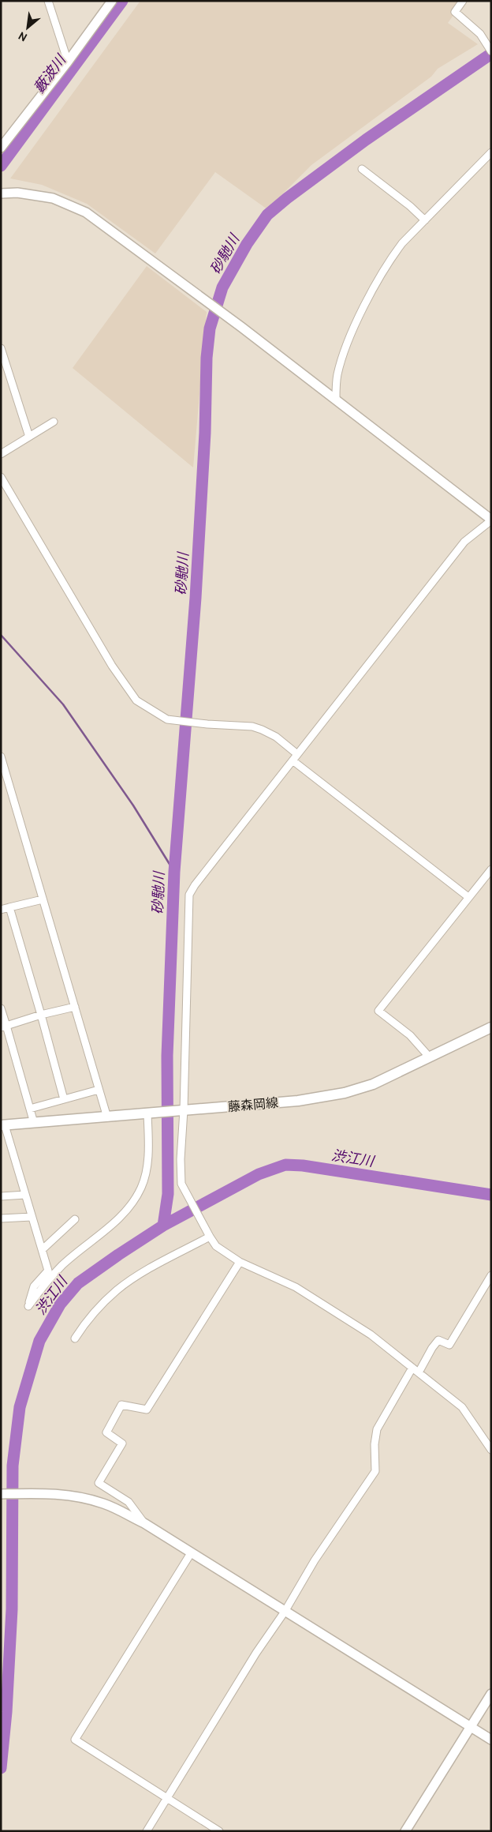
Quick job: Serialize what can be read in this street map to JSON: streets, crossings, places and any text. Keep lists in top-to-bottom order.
{
  "streets": {
    "main road": ["藤森岡線"]
  },
  "water": ["藪波川", "砂馳川", "渋江川"],
  "north": "bottom left"
}
